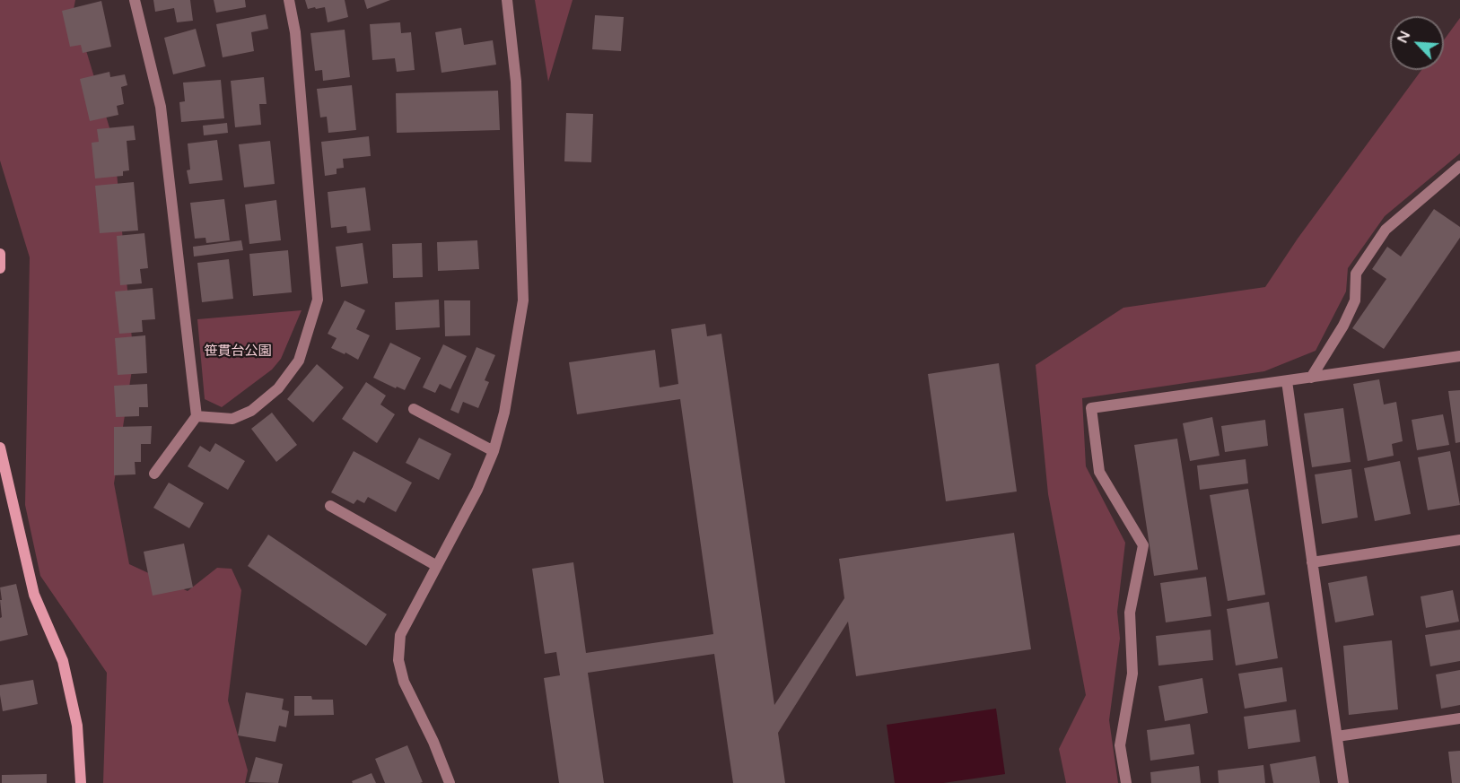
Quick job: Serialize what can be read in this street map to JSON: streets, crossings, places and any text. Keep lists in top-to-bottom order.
{
  "parks": ["笹貫台公園"],
  "north": "top left"
}
